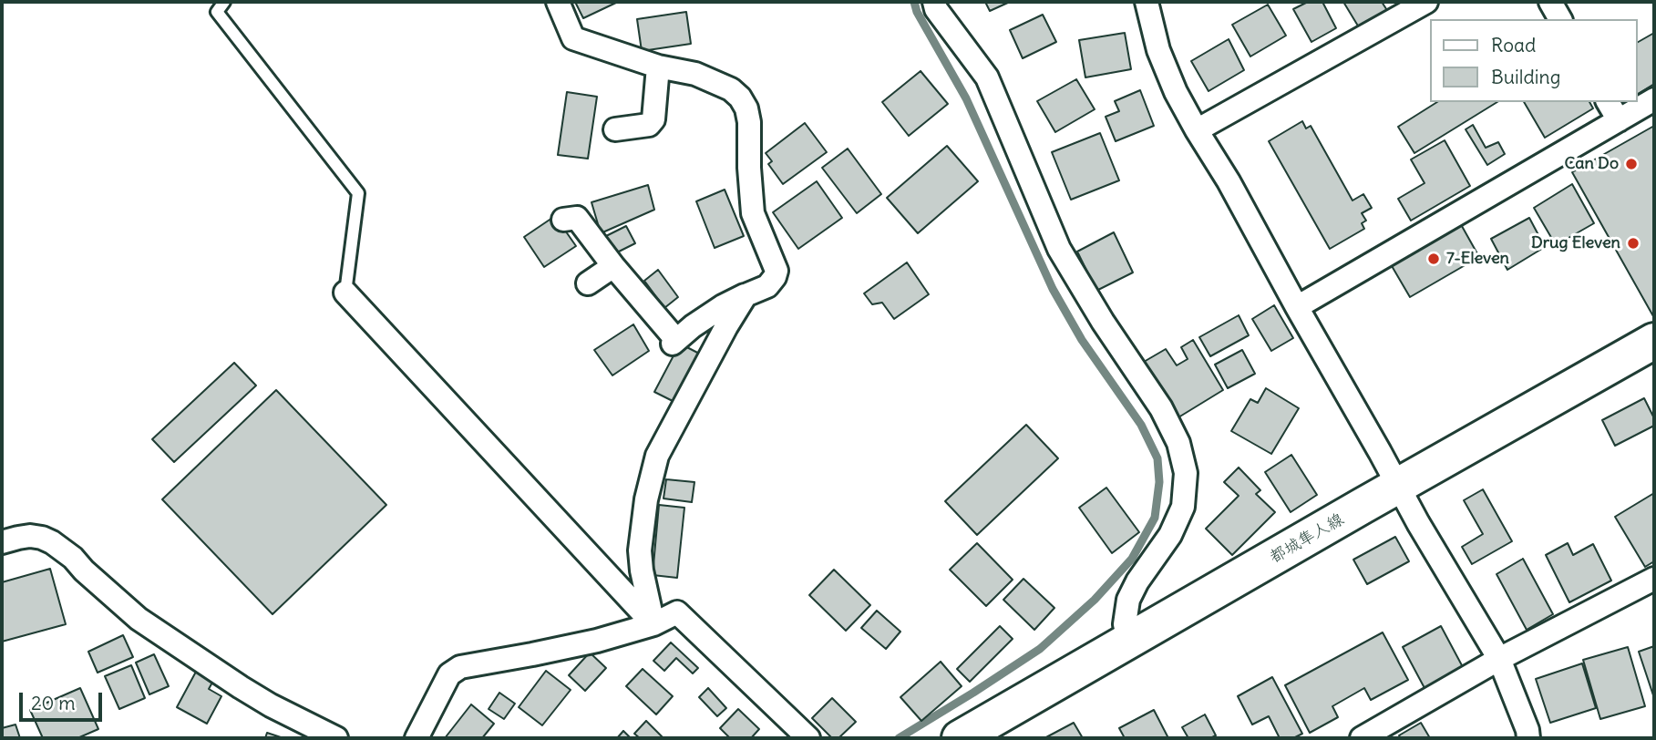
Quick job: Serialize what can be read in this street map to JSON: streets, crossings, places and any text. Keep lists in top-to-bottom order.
{
  "streets": {
    "main road": ["都城隼人線"]
  },
  "places": ["Can Do", "Drug Eleven", "7-Eleven"],
  "legend": ["Road", "Building"],
  "scale_bar": "20 m"
}
